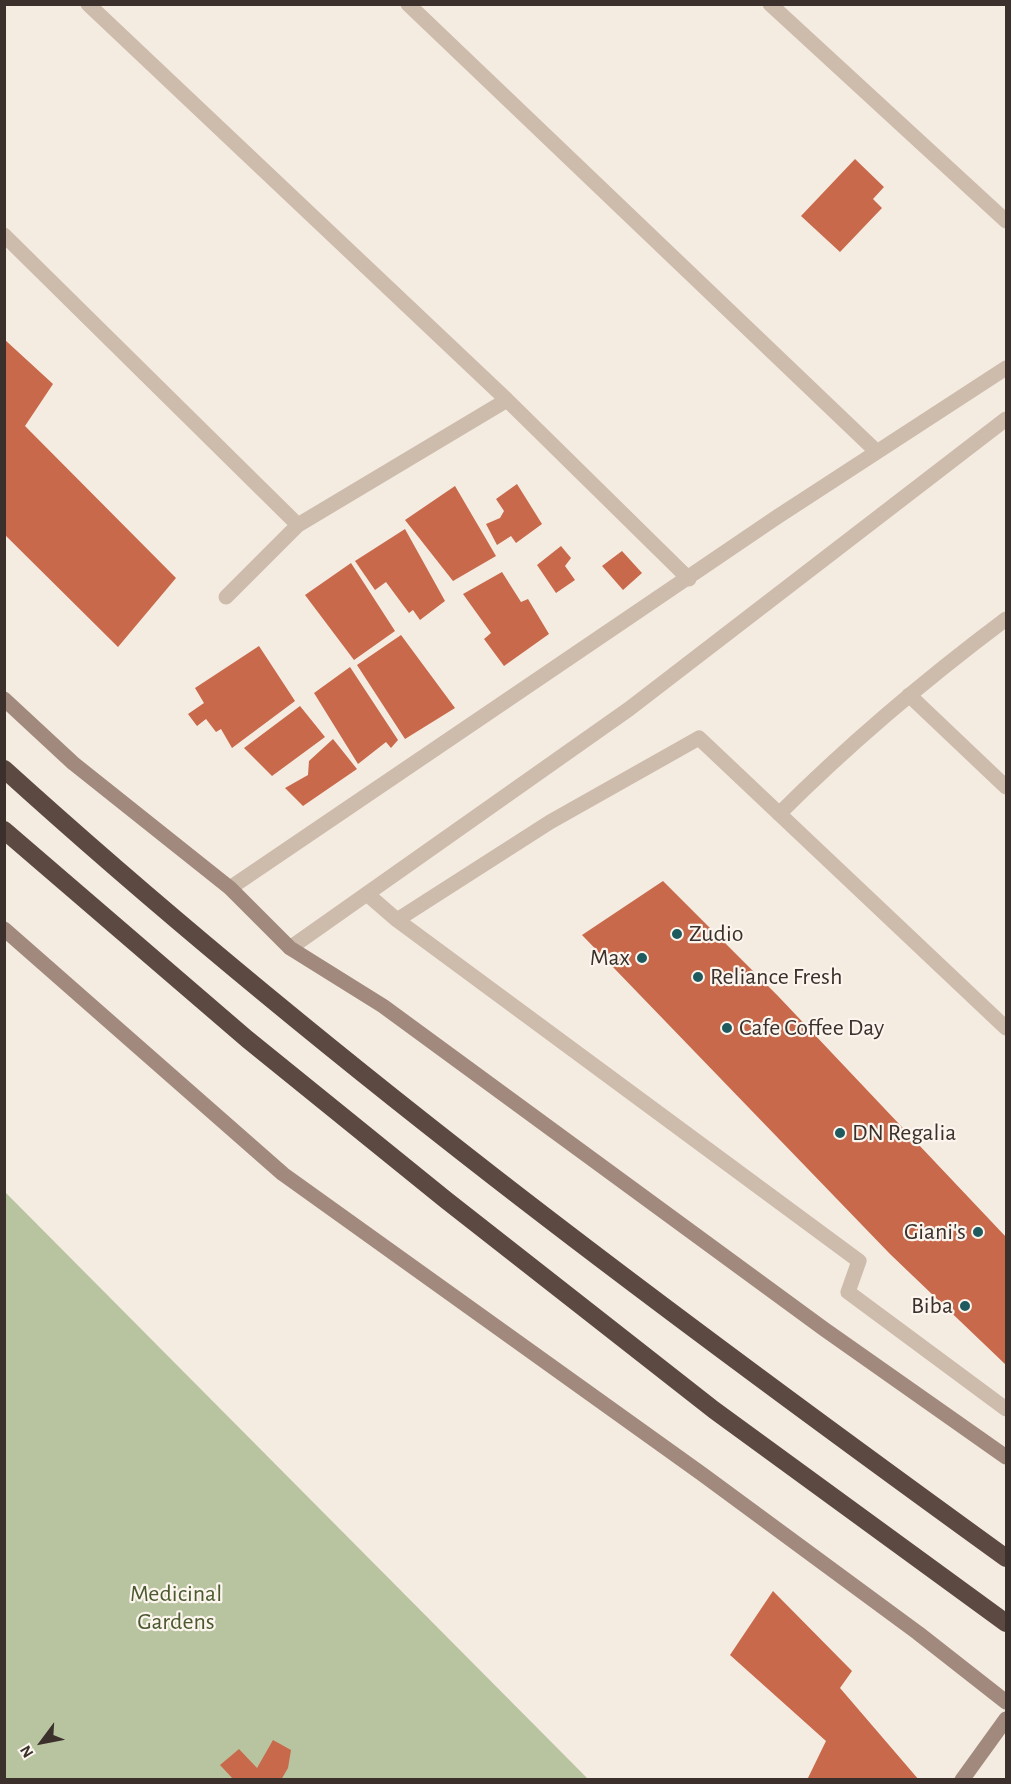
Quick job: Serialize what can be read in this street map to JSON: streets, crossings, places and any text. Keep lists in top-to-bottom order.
{
  "parks": ["Medicinal Gardens"],
  "places": [
    "Zudio",
    "Max",
    "Reliance Fresh",
    "Cafe Coffee Day",
    "DN Regalia",
    "Giani's",
    "Biba"
  ],
  "north": "bottom left"
}
